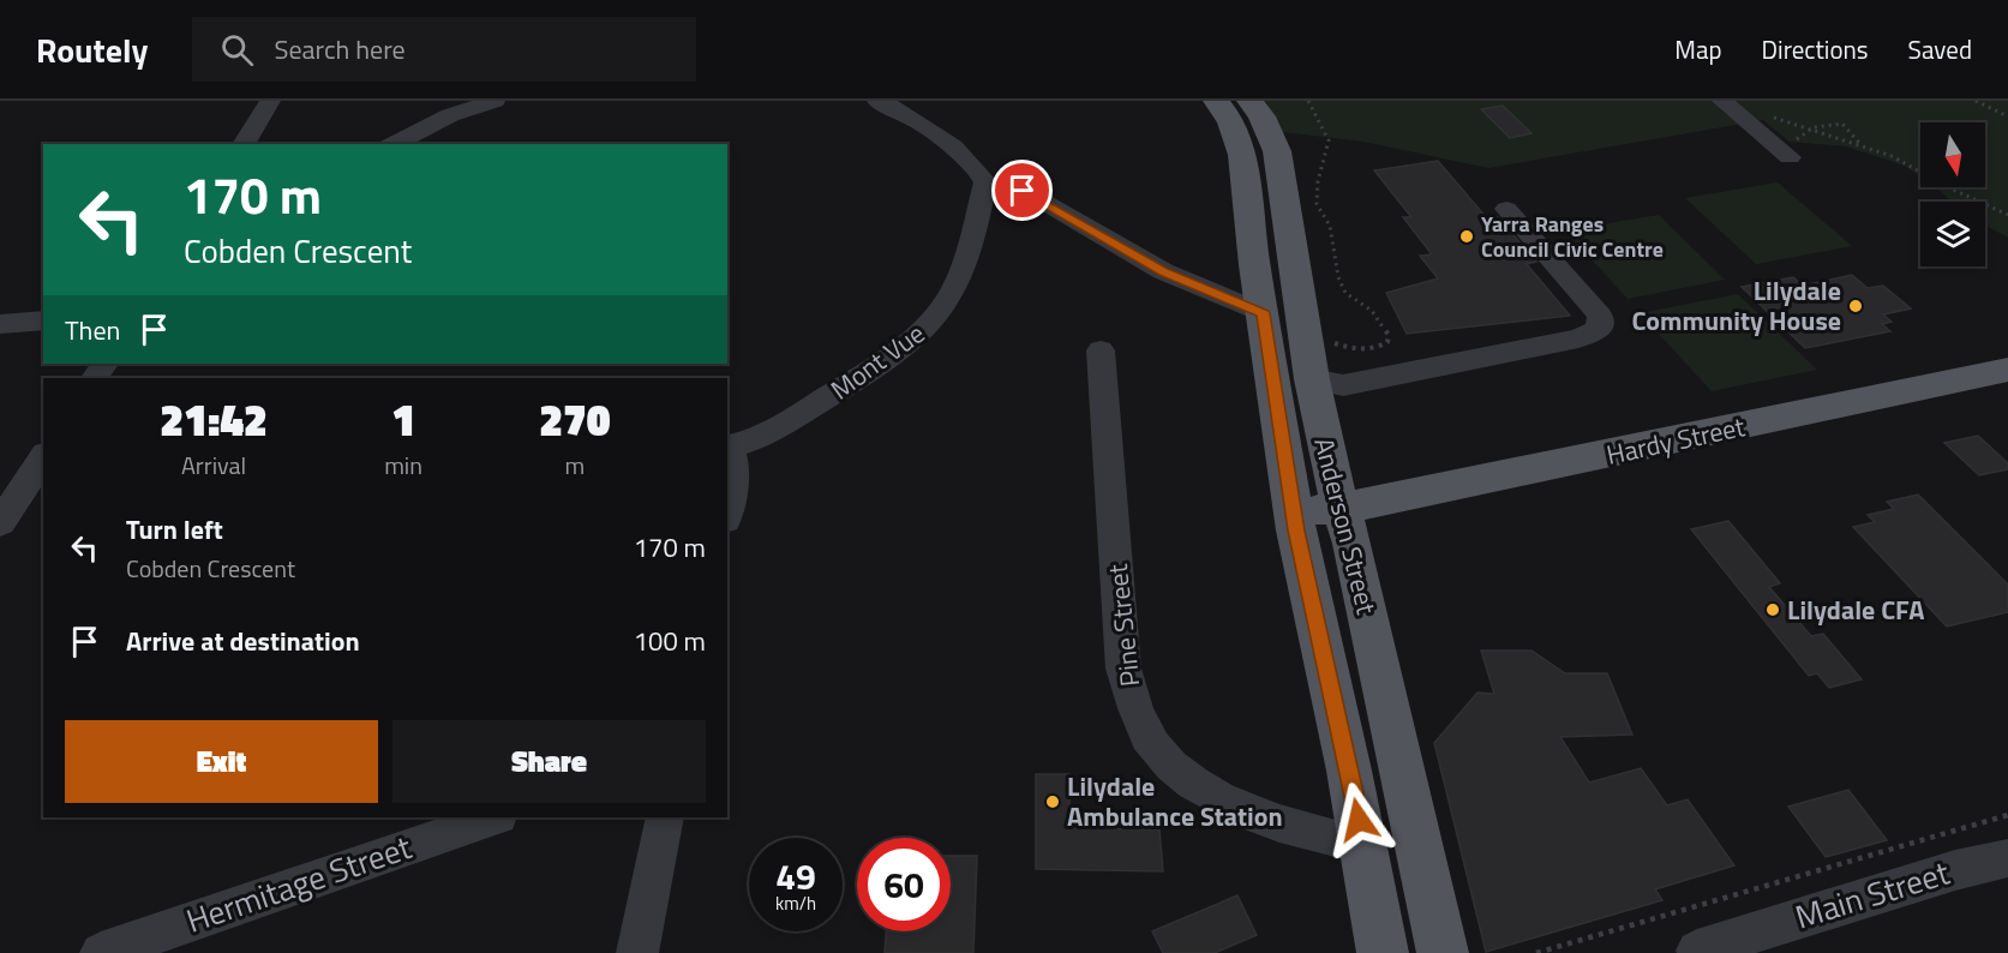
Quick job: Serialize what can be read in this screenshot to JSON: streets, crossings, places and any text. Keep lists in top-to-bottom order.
{
  "streets": {
    "main road": ["Hardy Street", "Anderson Street"],
    "street": [
      "Mont Vue",
      "Pine Street",
      "Hermitage Street",
      "Main Street"
    ]
  },
  "crossings": [
    ["Hardy Street", "Anderson Street"],
    ["Anderson Street", "Pine Street"]
  ],
  "places": [
    "Yarra Ranges Council Civic Centre",
    "Lilydale Community House",
    "Lilydale CFA",
    "Lilydale Ambulance Station"
  ],
  "north": "bottom",
  "page": {
    "header": "Routely",
    "search": "Search here",
    "nav": ["Map", "Directions", "Saved"],
    "turn": ["170 m", "Cobden Crescent"],
    "then": "Then",
    "eta": [
      "21:42",
      "Arrival",
      "1",
      "min",
      "270",
      "m"
    ],
    "list": [
      {
        "name": "Turn left",
        "note": "Cobden Crescent",
        "value": "170 m"
      },
      {
        "name": "Arrive at destination",
        "value": "100 m"
      }
    ],
    "buttons": ["Exit", "Share"],
    "speed": "49 km/h",
    "limit": "60"
  }
}
